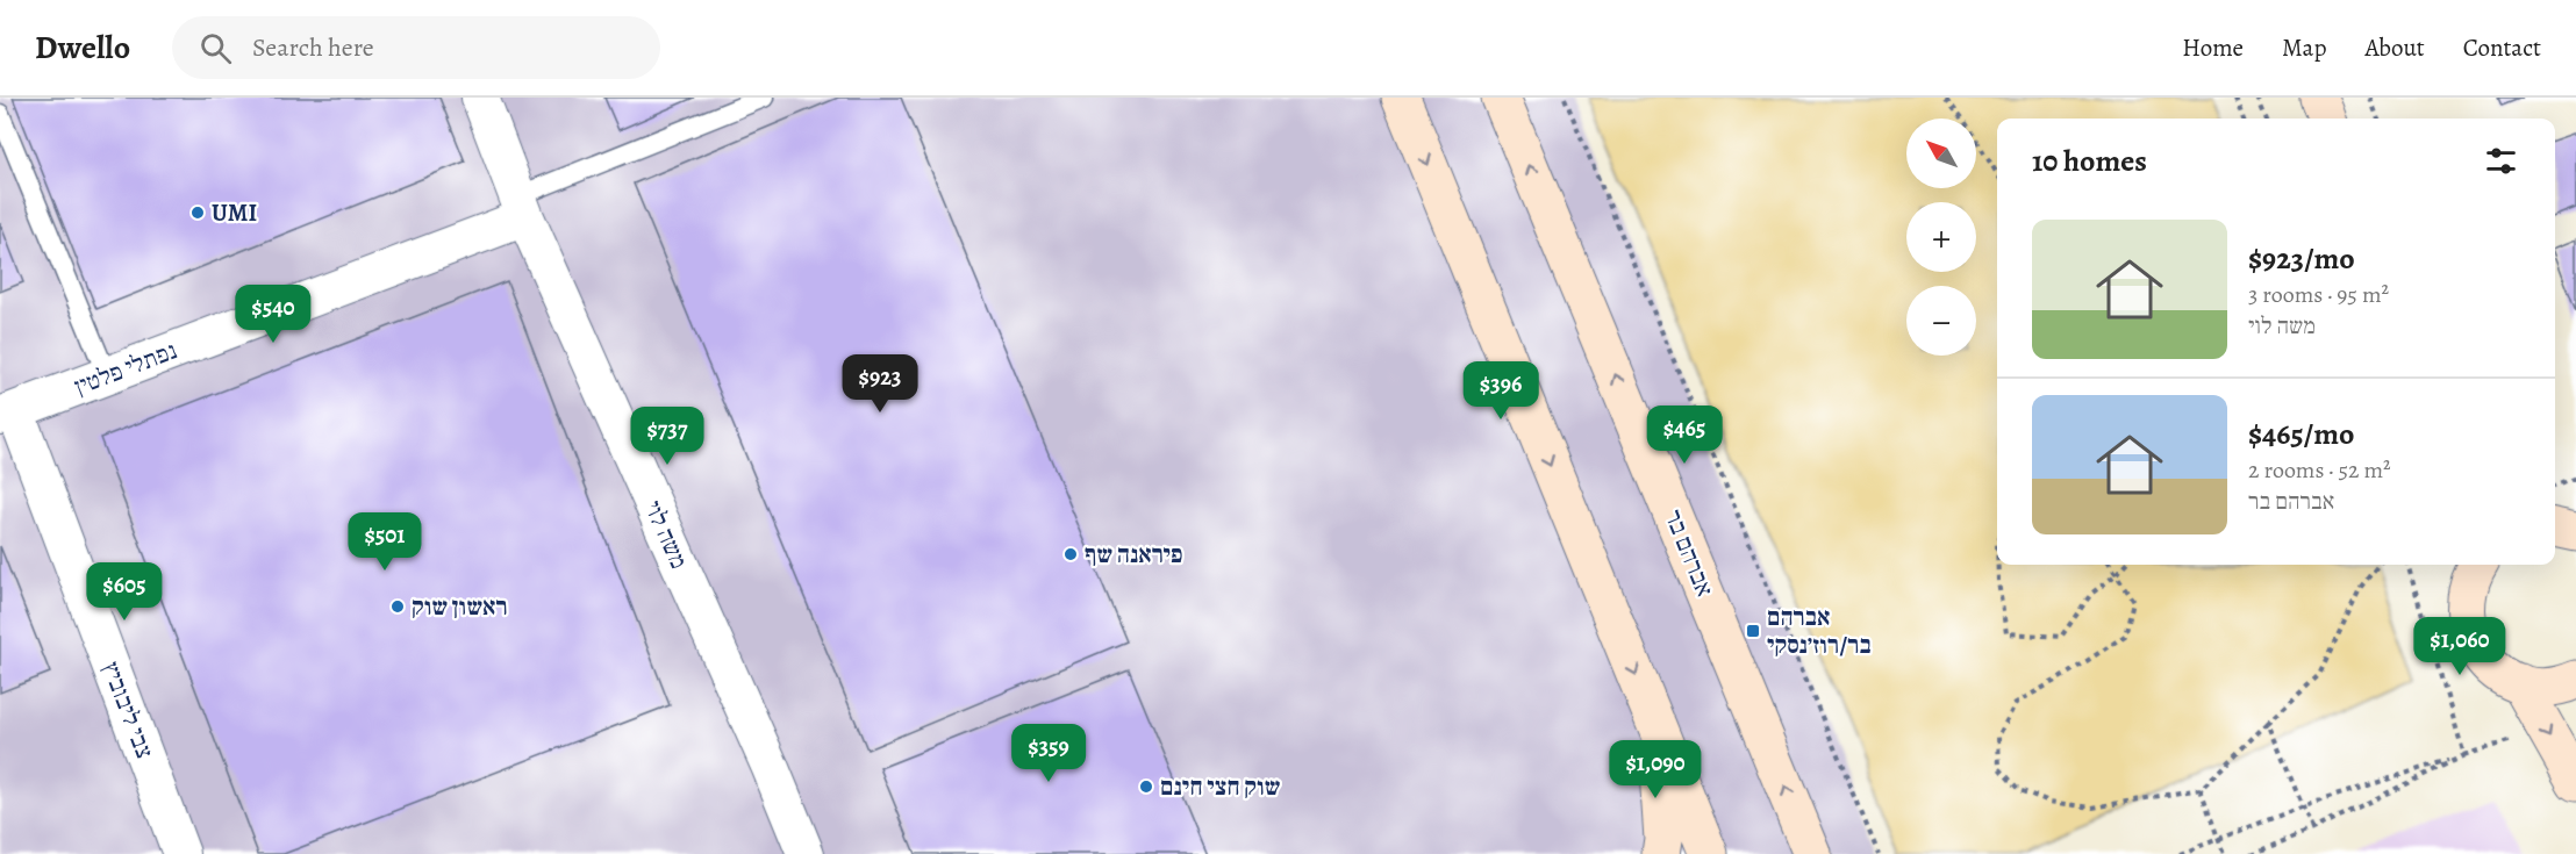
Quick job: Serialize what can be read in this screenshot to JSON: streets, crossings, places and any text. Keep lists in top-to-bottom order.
{
  "streets": {
    "street": [
      "נפתלי פלטין",
      "משה לוי",
      "אברהם בר",
      "צבי ליבוביץ"
    ]
  },
  "crossings": [
    ["נפתלי פלטין", "משה לוי"],
    ["נפתלי פלטין", "צבי ליבוביץ"]
  ],
  "places": {
    "other": [
      "UMI",
      "פיראנה שף",
      "ראשון שוק",
      "שוק חצי חינם"
    ],
    "transit": ["אברהם בר/רוז׳נסקי"]
  },
  "north": "top left",
  "page": {
    "header": "Dwello",
    "search": "Search here",
    "nav": [
      "Home",
      "Map",
      "About",
      "Contact"
    ],
    "map_buttons": ["+", "−"],
    "heading": "10 homes",
    "list": [
      {
        "name": "$923/mo",
        "note": "3 rooms · 95 m² · משה לוי"
      },
      {
        "name": "$465/mo",
        "note": "2 rooms · 52 m² · אברהם בר"
      }
    ],
    "price": [
      "$540",
      "$923",
      "$396",
      "$465",
      "$737",
      "$501",
      "$605",
      "$1,060",
      "$359",
      "$1,090"
    ]
  }
}
